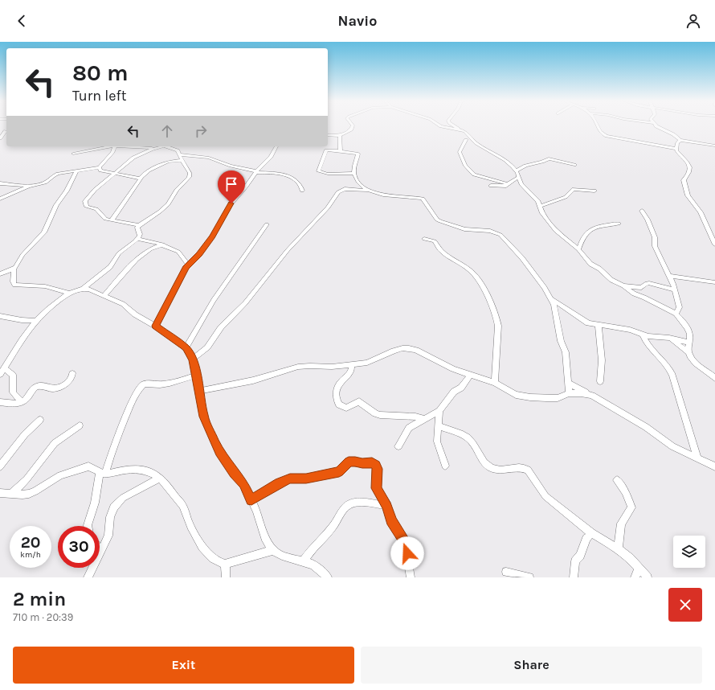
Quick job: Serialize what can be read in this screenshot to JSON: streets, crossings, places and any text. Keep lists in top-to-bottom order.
{
  "page": {
    "header": "Navio",
    "turn": ["80 m", "Turn left"],
    "speed": "20 km/h",
    "limit": "30",
    "heading": ["2 min", "710 m · 20:39"],
    "buttons": ["Exit", "Share"]
  }
}
